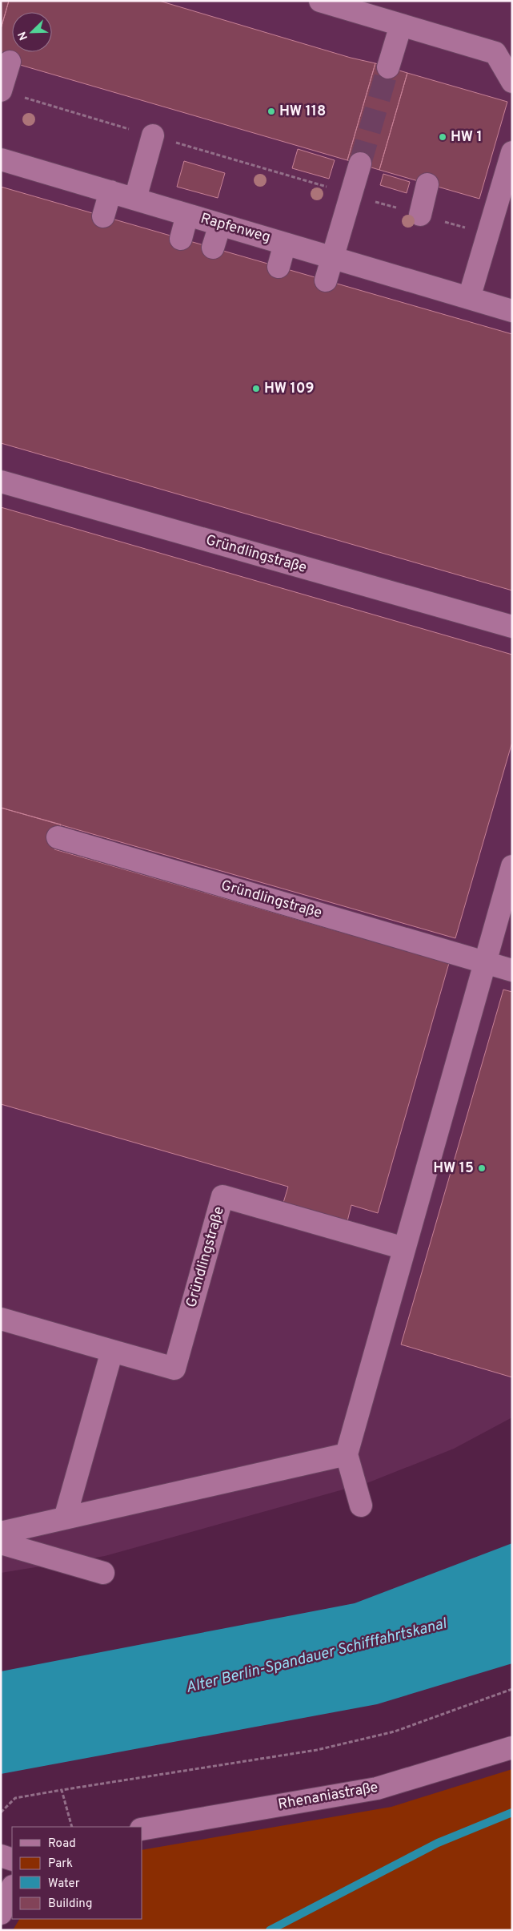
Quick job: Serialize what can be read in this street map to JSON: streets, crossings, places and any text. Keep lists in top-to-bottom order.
{
  "streets": {
    "street": ["Rapfenweg", "Gründlingstraße", "Rhenaniastraße"]
  },
  "water": ["Alter Berlin-Spandauer Schifffahrtskanal"],
  "places": [
    "HW 118",
    "HW 1",
    "HW 109",
    "HW 15"
  ],
  "legend": [
    "Road",
    "Park",
    "Water",
    "Building"
  ],
  "north": "bottom left"
}
